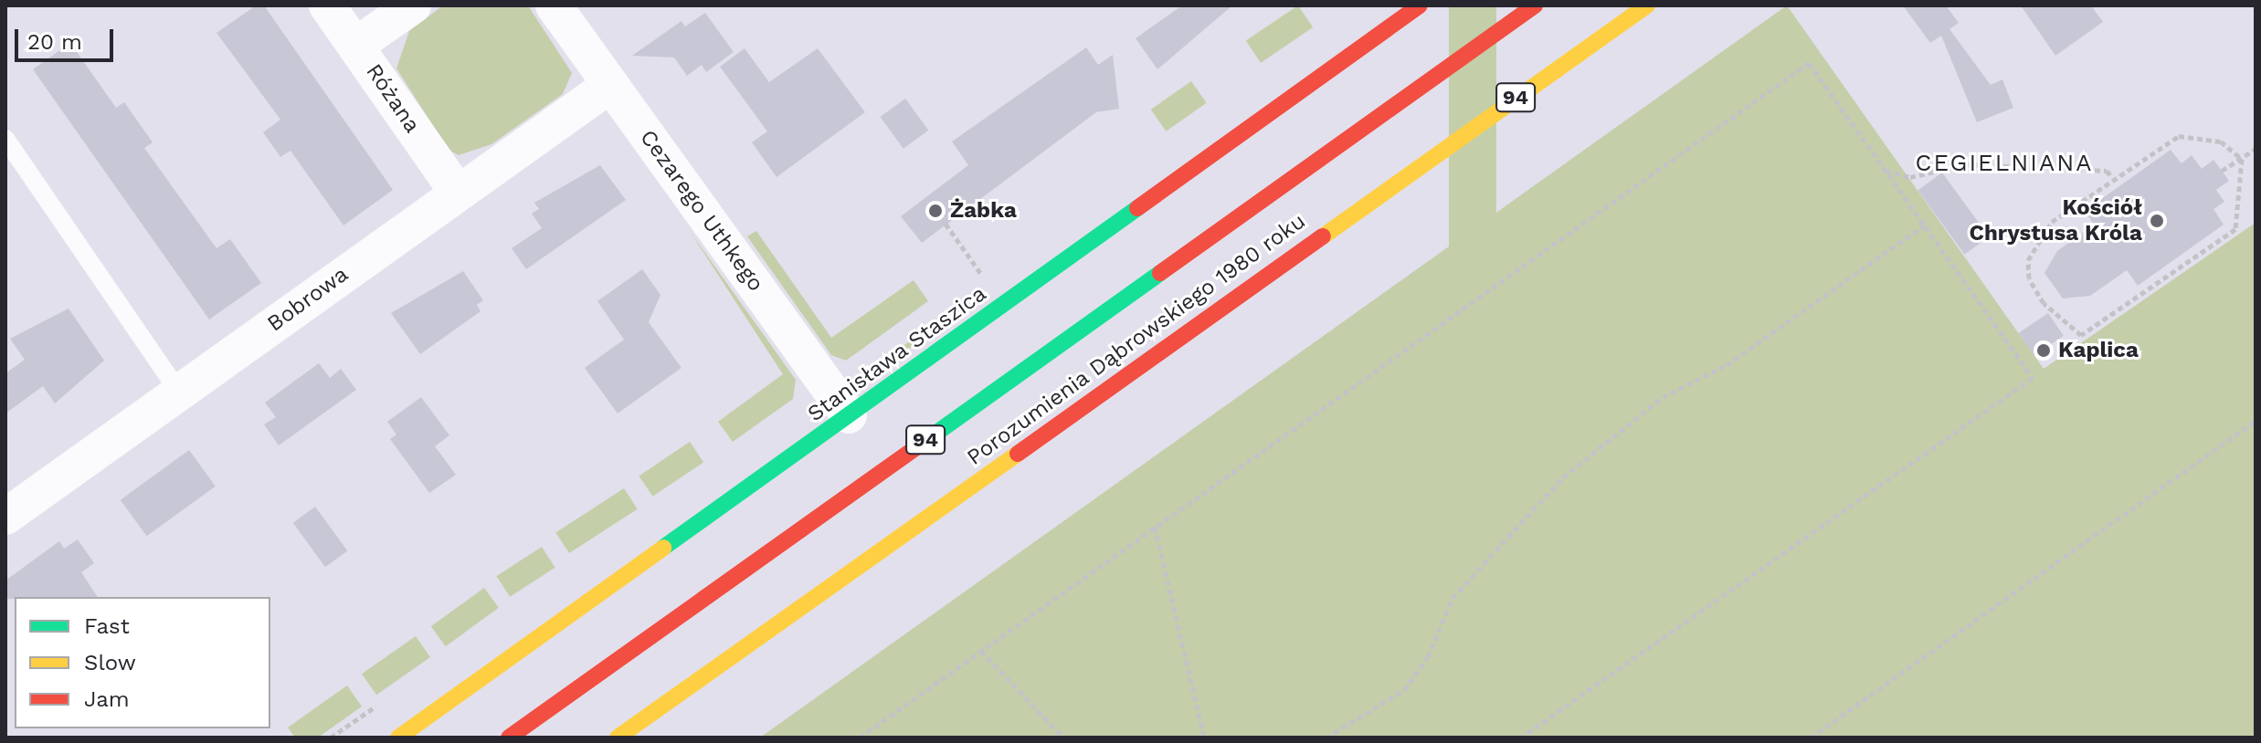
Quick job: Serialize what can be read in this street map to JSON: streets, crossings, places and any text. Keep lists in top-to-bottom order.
{
  "streets": {
    "main road": ["94", "Porozumienia Dąbrowskiego 1980 roku", "Stanisława Staszica"],
    "street": ["Różana", "Cezarego Uthkego", "Bobrowa"]
  },
  "crossings": [
    ["Różana", "Bobrowa"],
    ["Cezarego Uthkego", "Bobrowa"],
    ["Cezarego Uthkego", "Stanisława Staszica"]
  ],
  "districts": ["CEGIELNIANA"],
  "places": ["Żabka", "Kościół Chrystusa Króla", "Kaplica"],
  "legend": ["Fast", "Slow", "Jam"],
  "scale_bar": "20 m"
}
